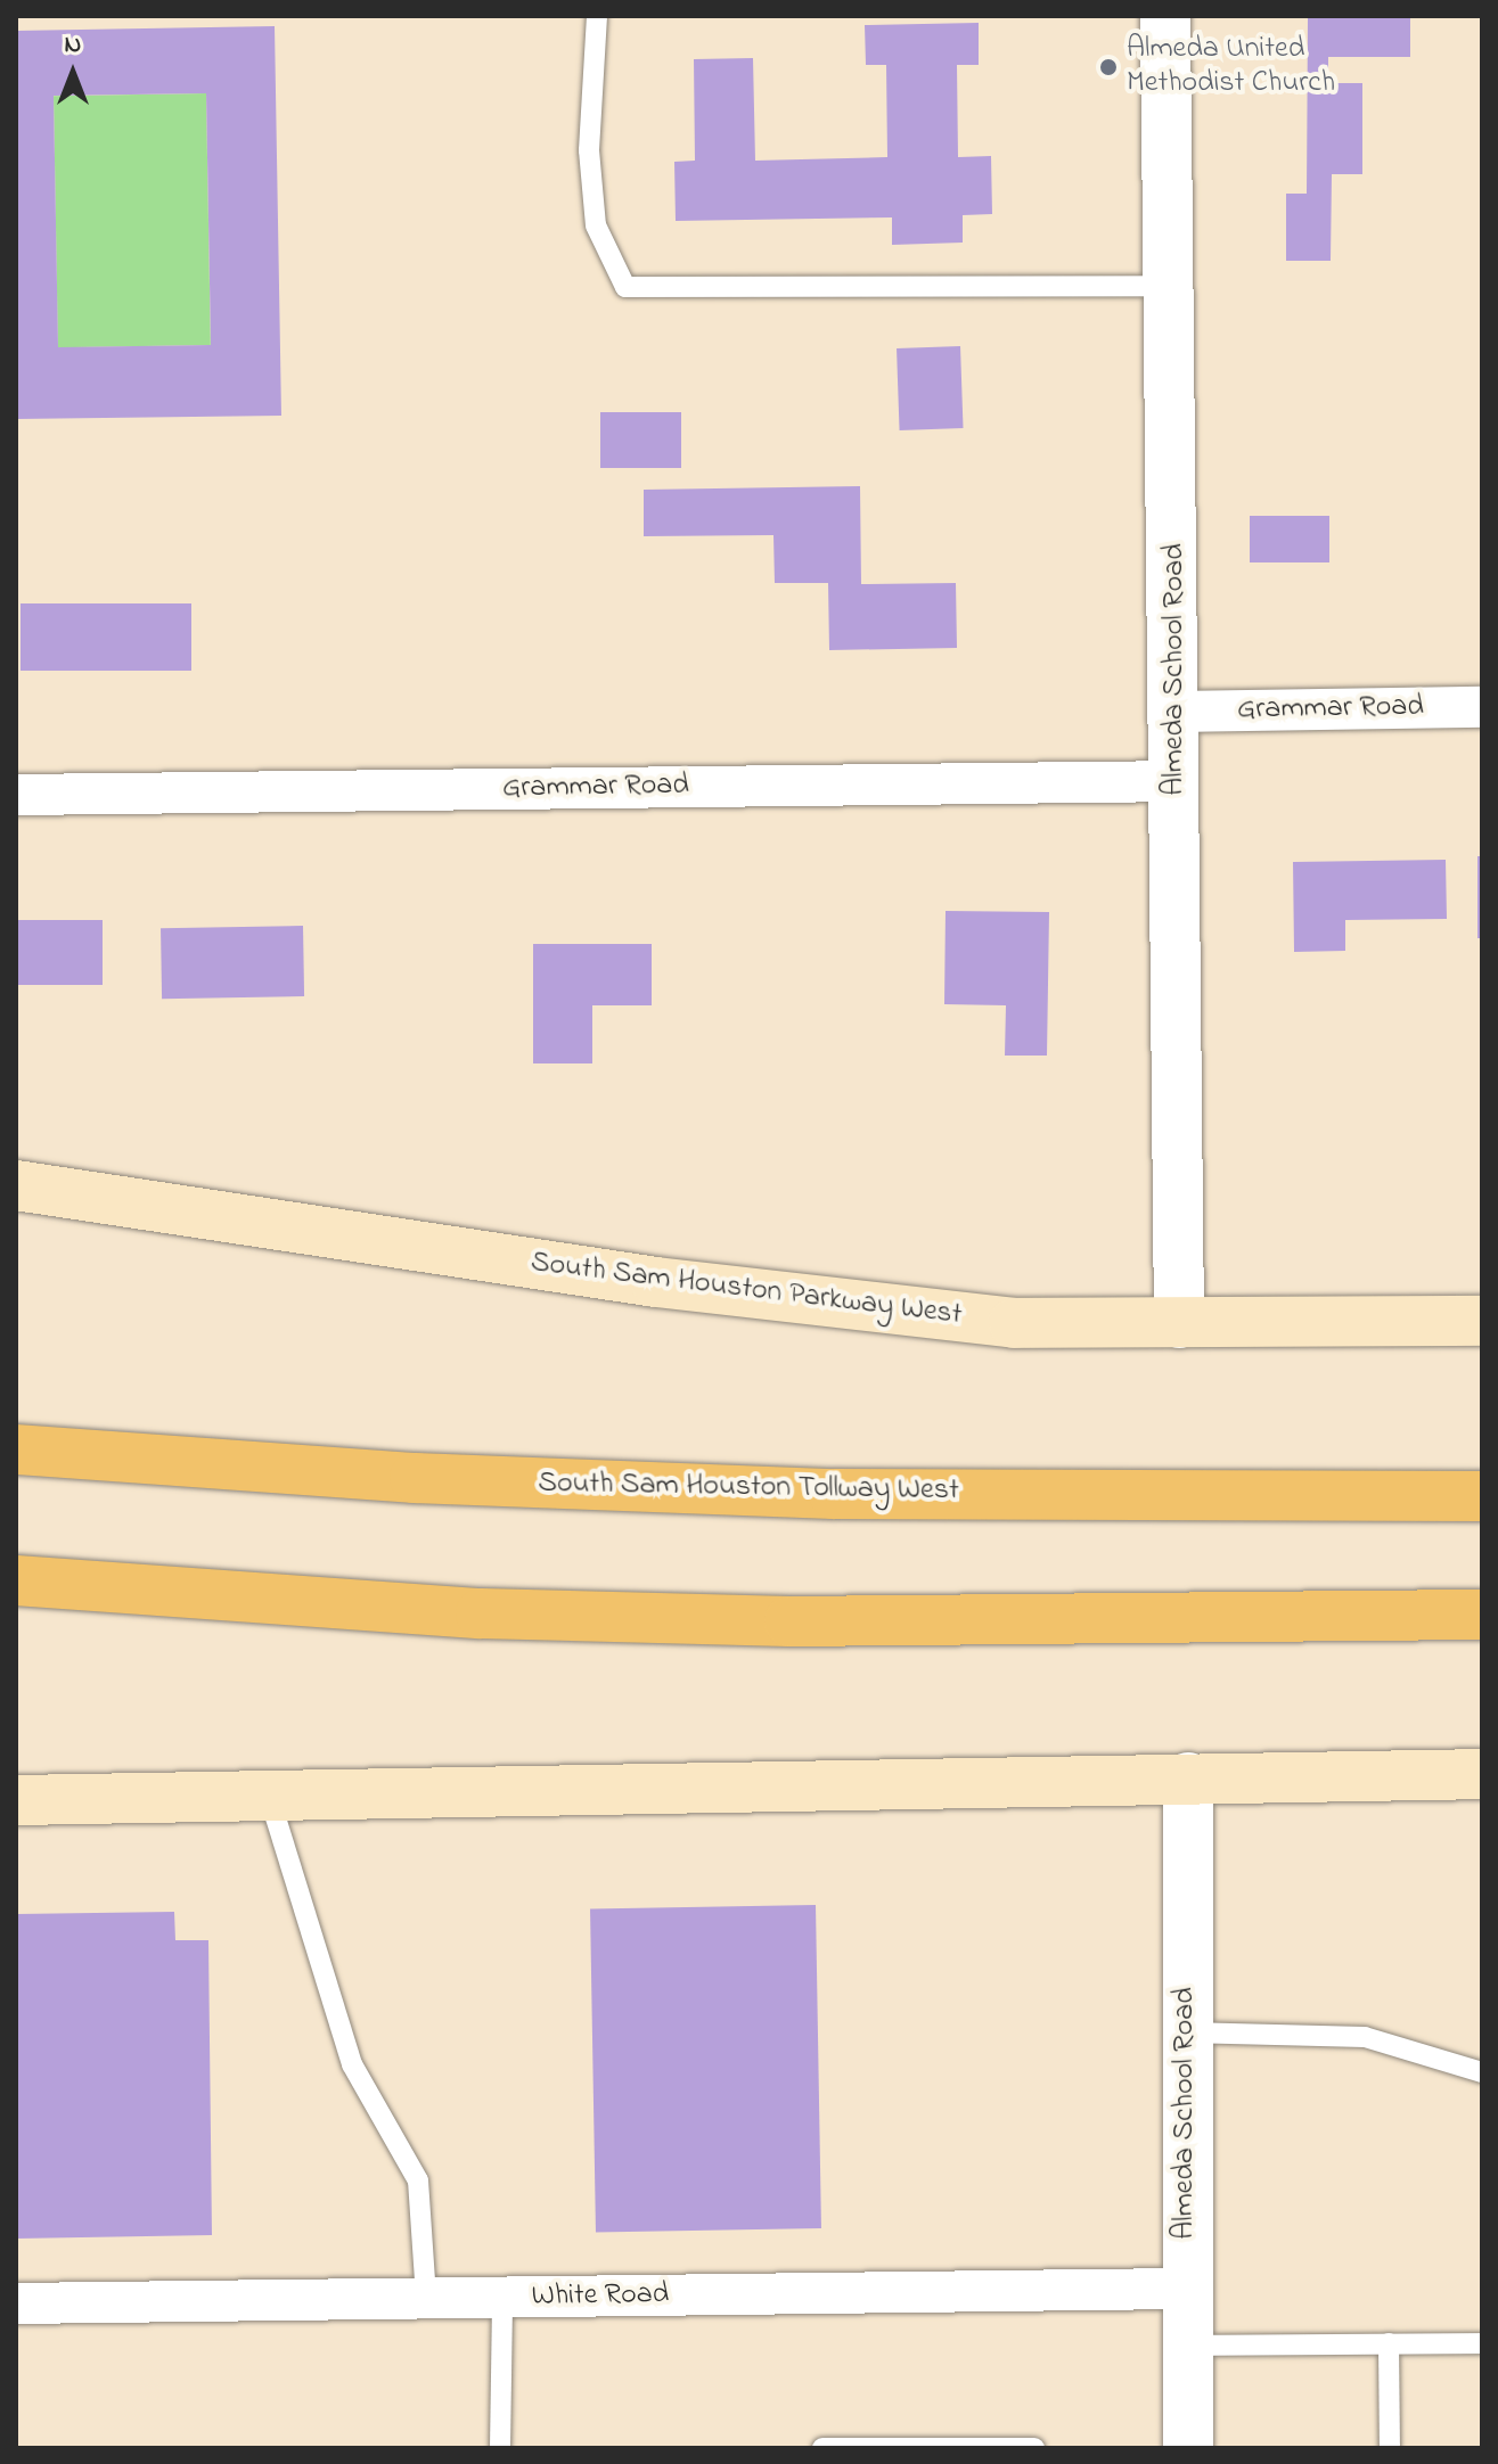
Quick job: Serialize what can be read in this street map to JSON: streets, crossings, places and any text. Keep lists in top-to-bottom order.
{
  "streets": {
    "highway": ["South Sam Houston Tollway West"],
    "main road": ["South Sam Houston Parkway West"],
    "street": ["Almeda School Road", "Grammar Road", "White Road"]
  },
  "crossings": [
    ["Almeda School Road", "Grammar Road"],
    ["Almeda School Road", "South Sam Houston Parkway West"],
    ["Almeda School Road", "White Road"]
  ],
  "places": ["Almeda United Methodist Church"],
  "north": "top"
}
